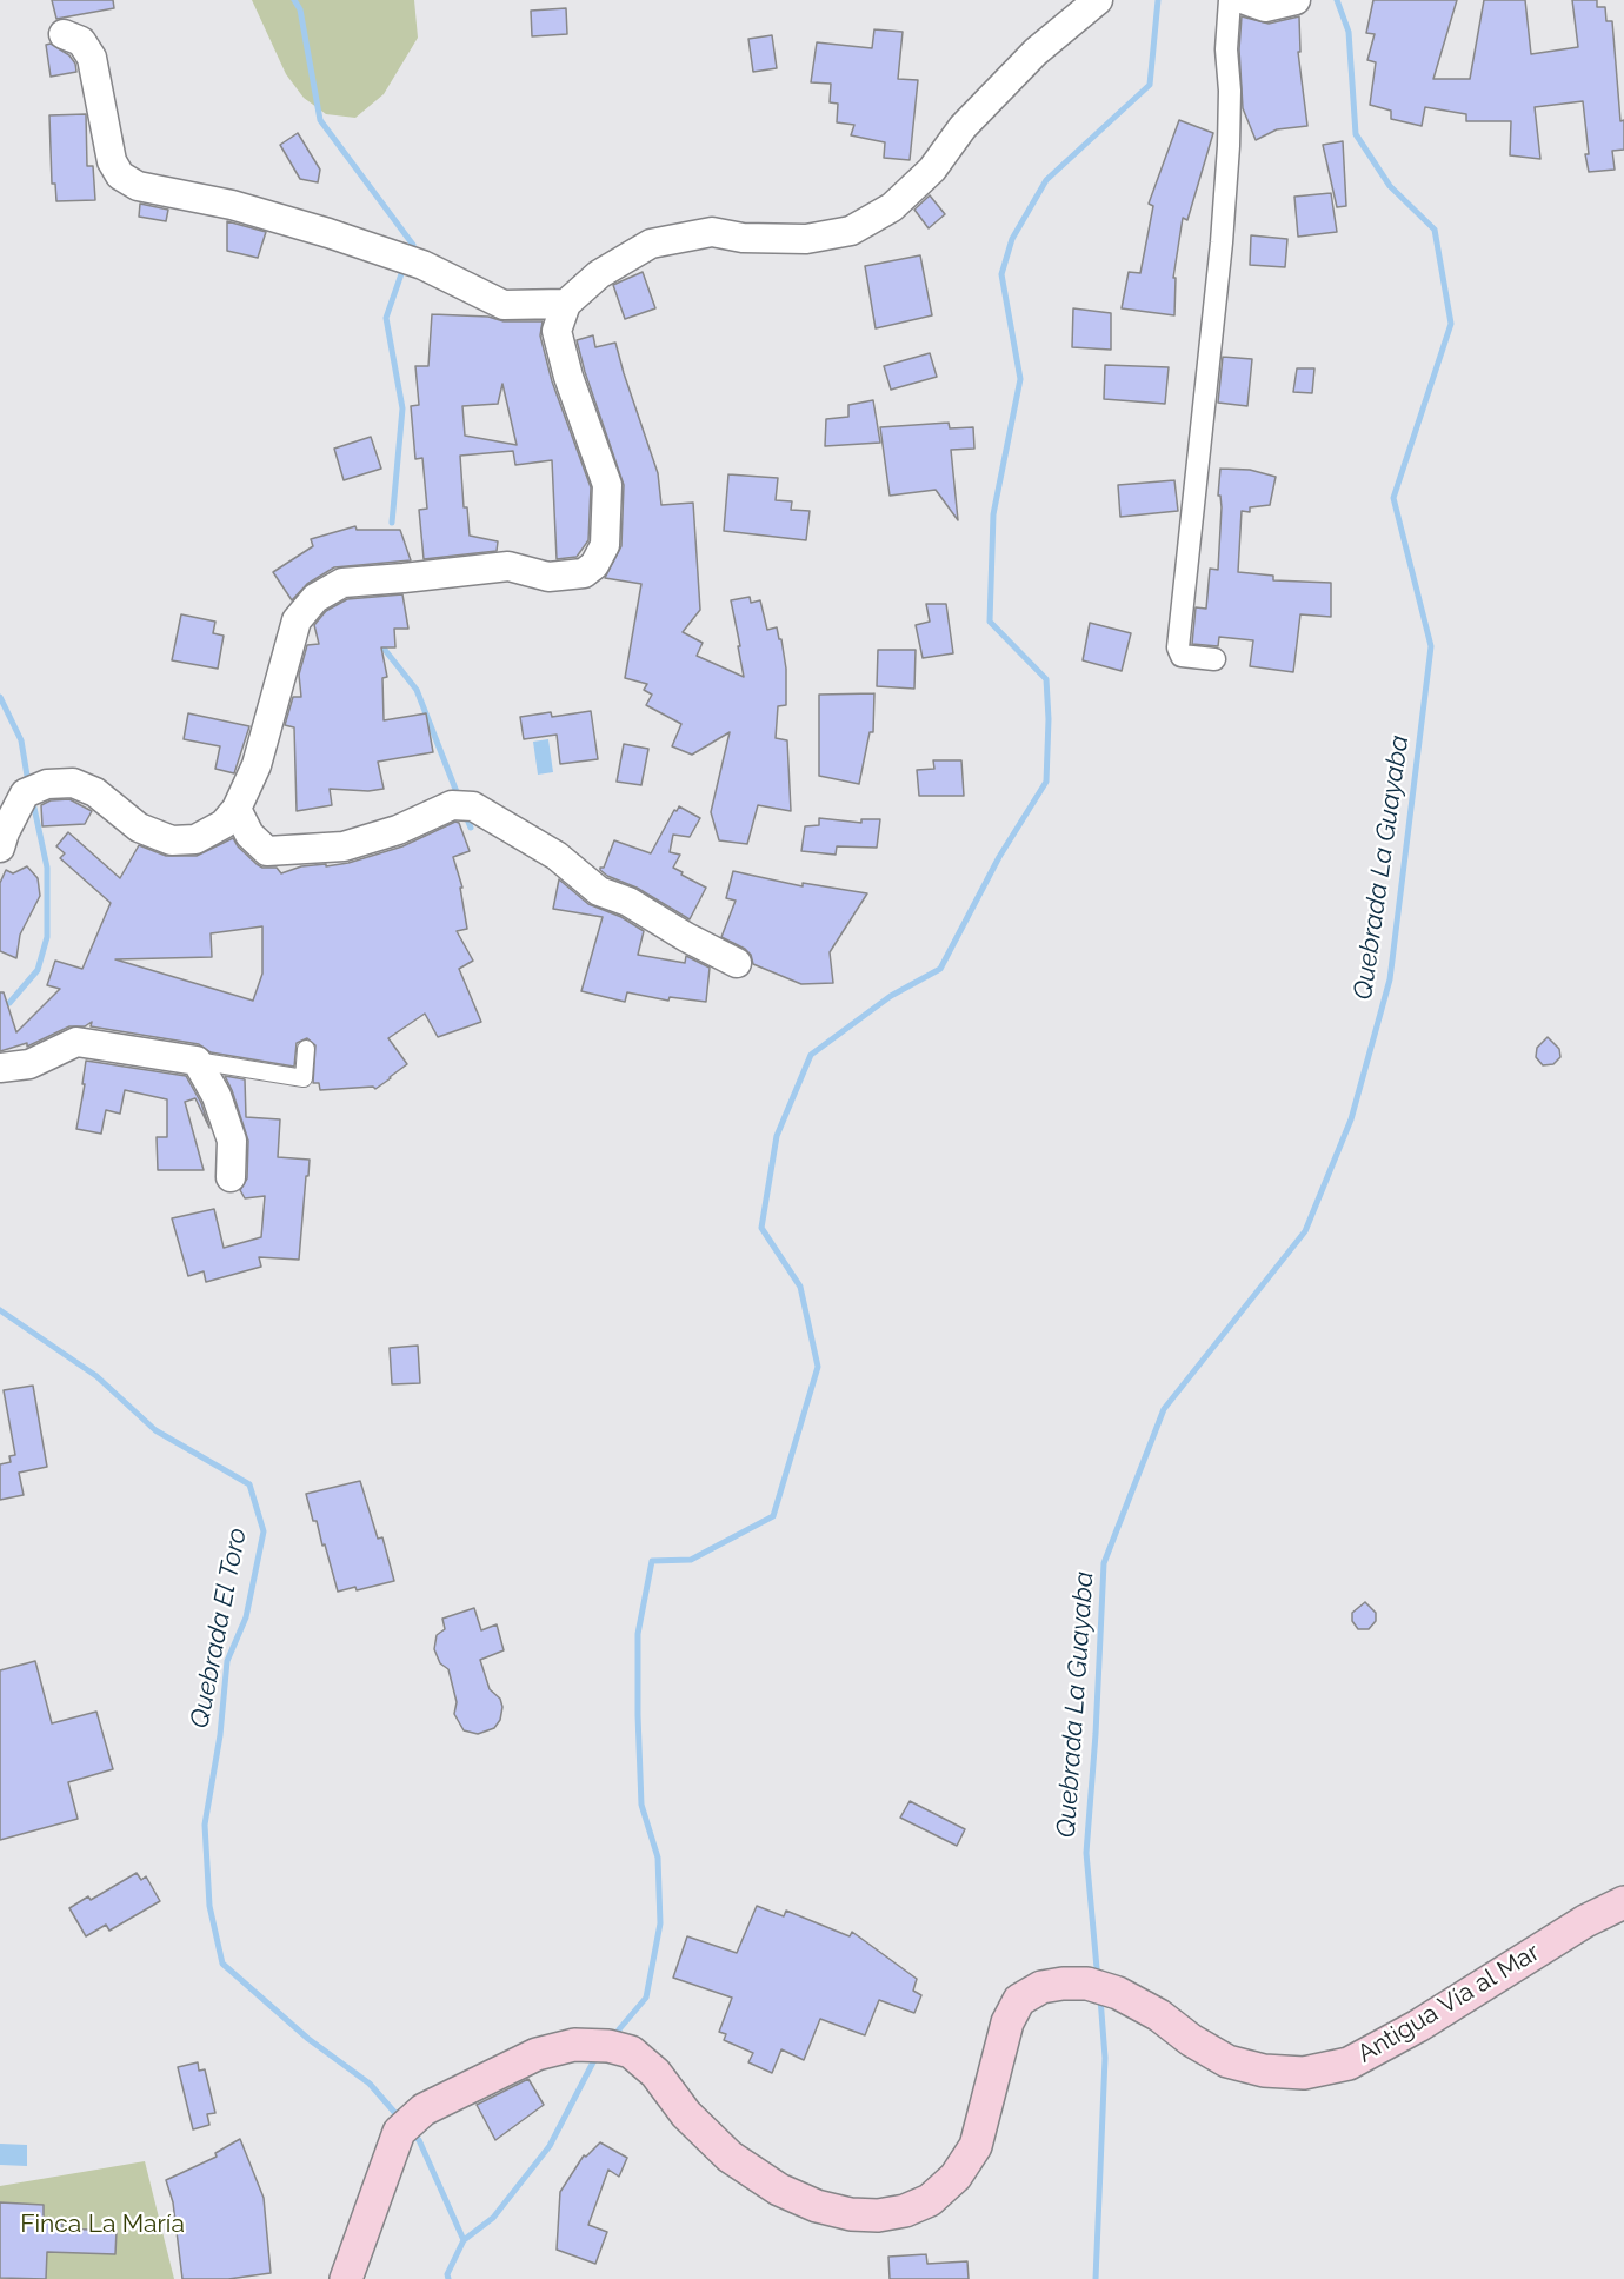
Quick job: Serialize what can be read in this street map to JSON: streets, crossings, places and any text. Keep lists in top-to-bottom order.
{
  "streets": {
    "main road": ["Antigua Vía al Mar"]
  },
  "water": ["Quebrada La Guayaba", "Quebrada El Toro"],
  "parks": ["Finca La María"]
}
